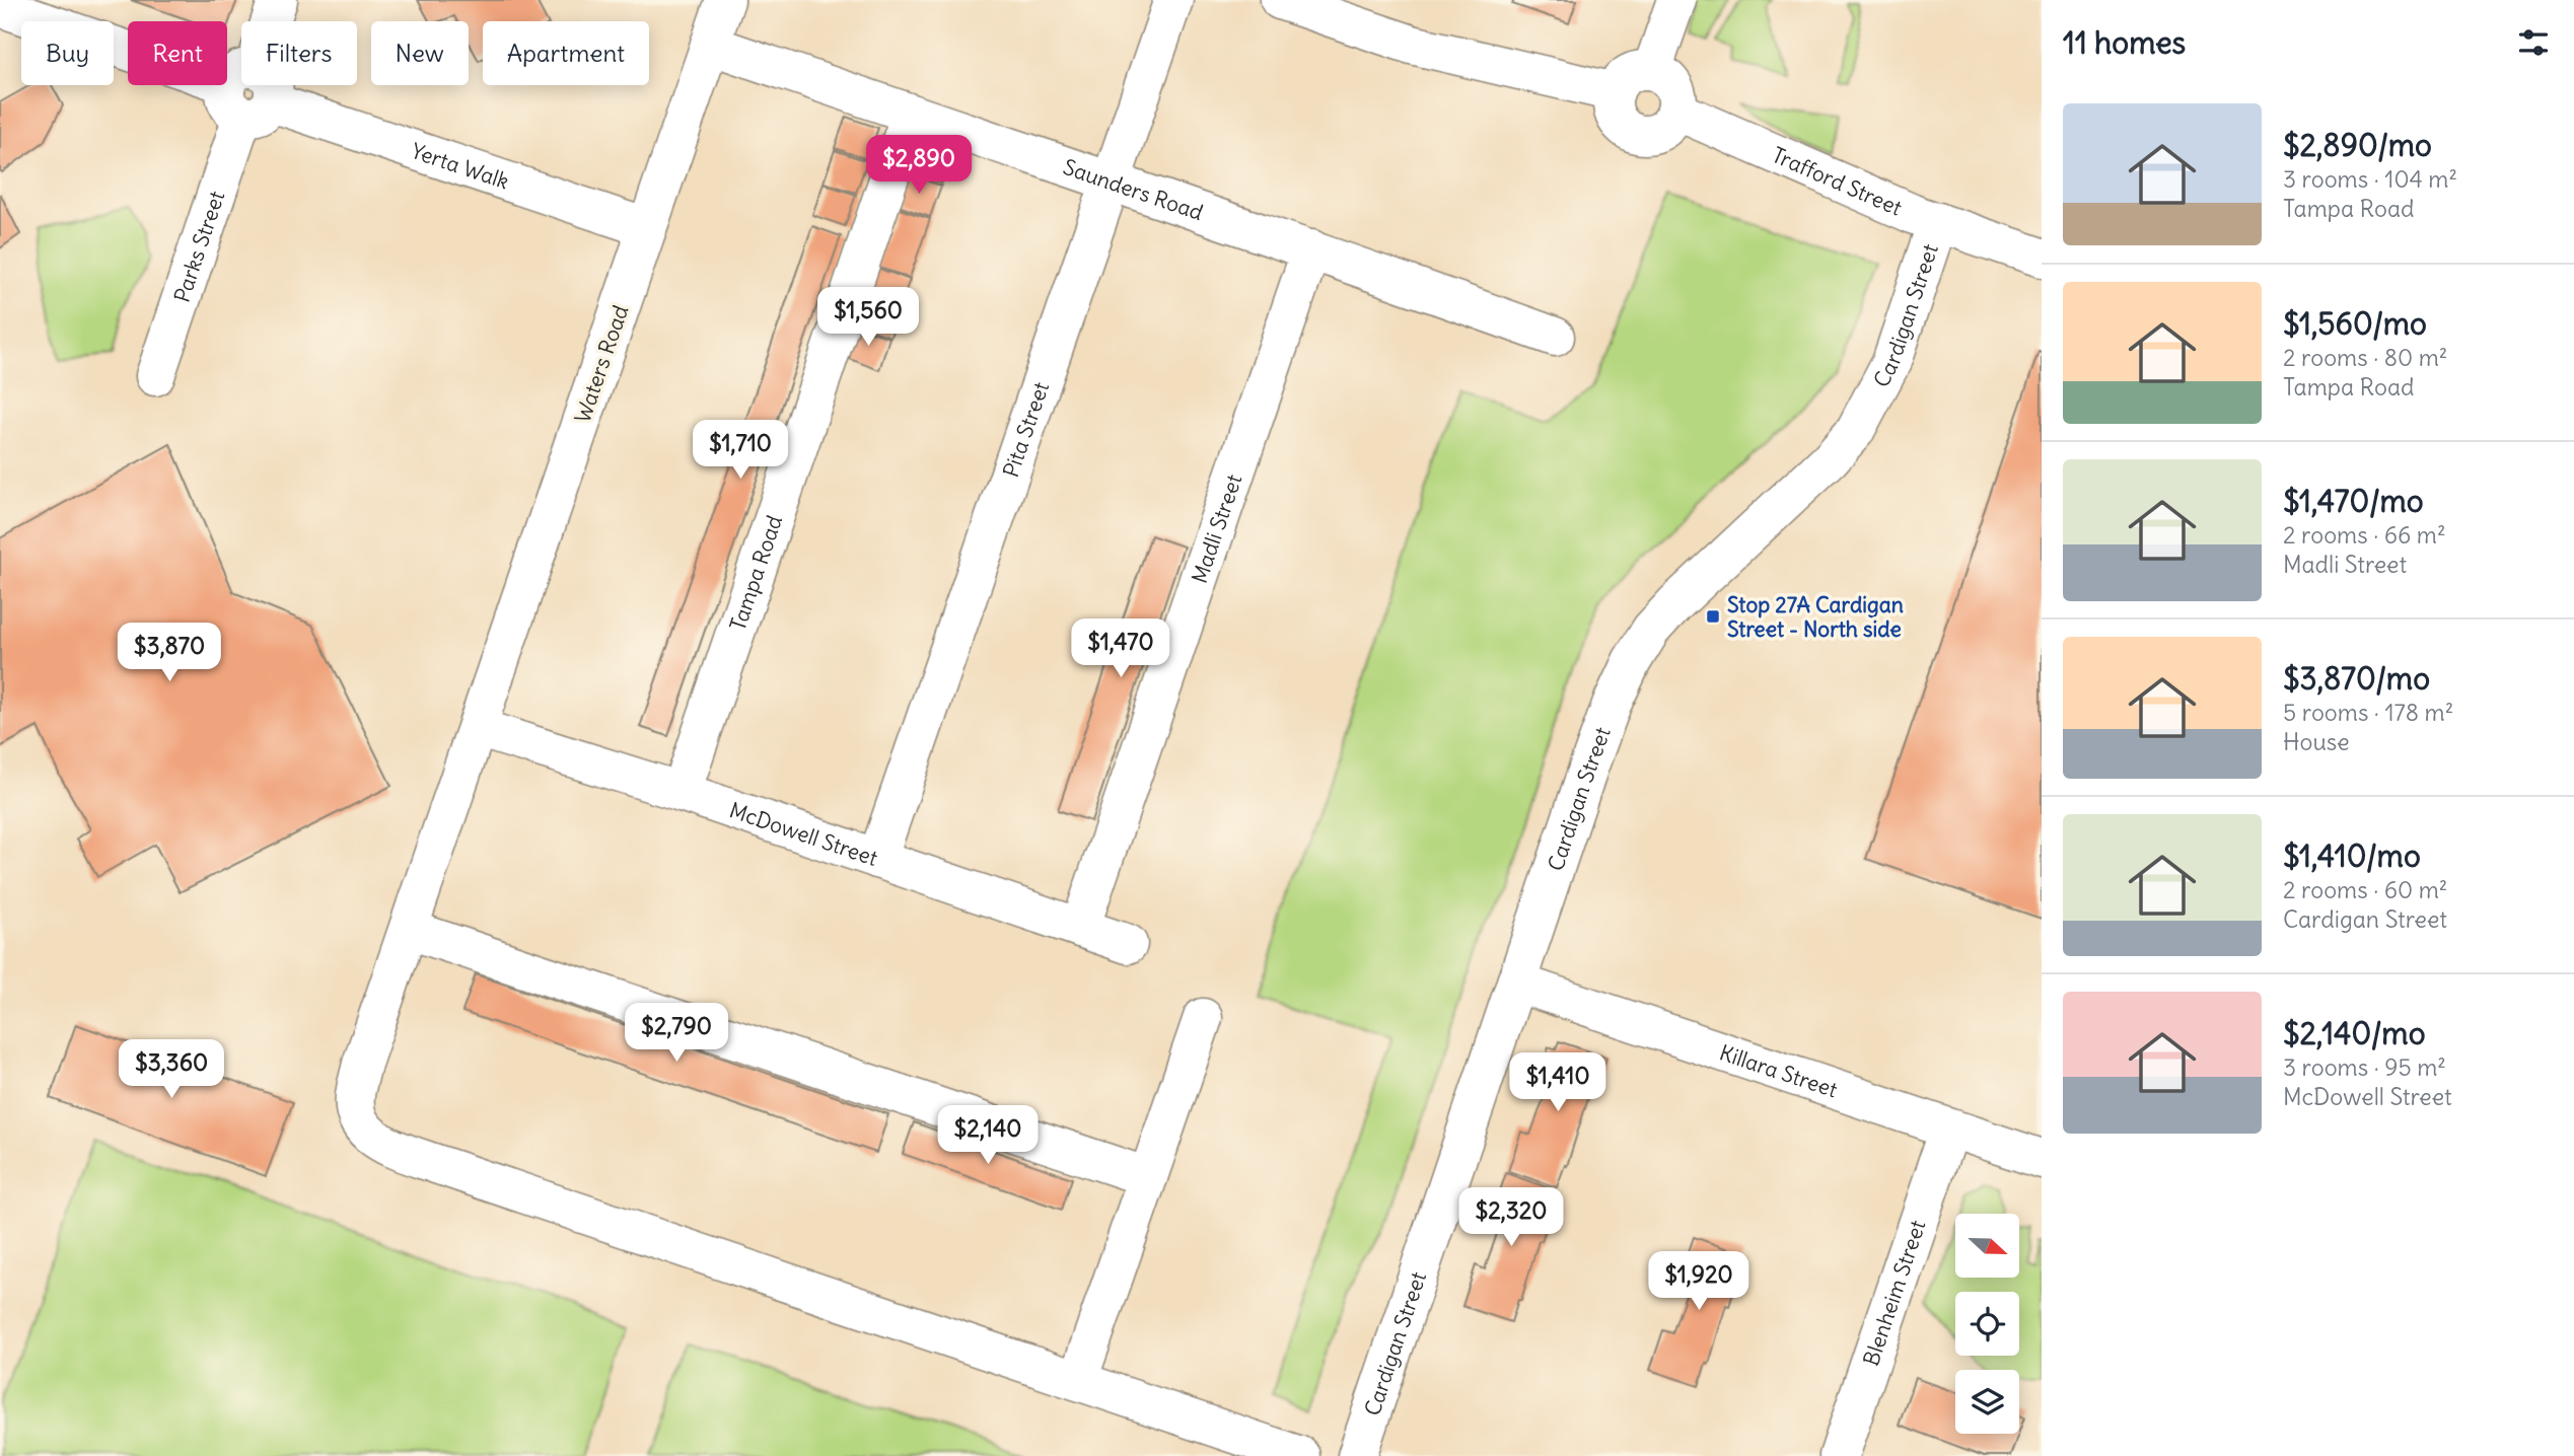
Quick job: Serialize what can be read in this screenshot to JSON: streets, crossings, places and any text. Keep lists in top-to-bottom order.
{
  "streets": {
    "street": [
      "Yerta Walk",
      "Trafford Street",
      "Saunders Road",
      "Parks Street",
      "Cardigan Street",
      "Waters Road",
      "Pita Street",
      "Madli Street",
      "Tampa Road",
      "McDowell Street",
      "Killara Street",
      "Blenheim Street"
    ]
  },
  "crossings": [
    ["Yerta Walk", "Parks Street"],
    ["Yerta Walk", "Waters Road"],
    ["Trafford Street", "Cardigan Street"],
    ["Saunders Road", "Waters Road"],
    ["Saunders Road", "Pita Street"],
    ["Saunders Road", "Madli Street"],
    ["Saunders Road", "Tampa Road"],
    ["Cardigan Street", "Killara Street"],
    ["Waters Road", "McDowell Street"],
    ["Pita Street", "McDowell Street"],
    ["Madli Street", "McDowell Street"],
    ["Tampa Road", "McDowell Street"],
    ["Killara Street", "Blenheim Street"]
  ],
  "places": {
    "transit": ["Stop 27A Cardigan Street - North side"]
  },
  "north": "right",
  "page": {
    "heading": "11 homes",
    "chip": [
      "Buy",
      "Rent",
      "Filters",
      "New",
      "Apartment"
    ],
    "list": [
      {
        "name": "$2,890/mo",
        "note": "3 rooms · 104 m² · Tampa Road"
      },
      {
        "name": "$1,560/mo",
        "note": "2 rooms · 80 m² · Tampa Road"
      },
      {
        "name": "$1,470/mo",
        "note": "2 rooms · 66 m² · Madli Street"
      },
      {
        "name": "$3,870/mo",
        "note": "5 rooms · 178 m² · House"
      },
      {
        "name": "$1,410/mo",
        "note": "2 rooms · 60 m² · Cardigan Street"
      },
      {
        "name": "$2,140/mo",
        "note": "3 rooms · 95 m² · McDowell Street"
      }
    ],
    "price": [
      "$2,890",
      "$1,560",
      "$1,710",
      "$1,470",
      "$3,870",
      "$2,790",
      "$3,360",
      "$1,410",
      "$2,140",
      "$2,320",
      "$1,920"
    ]
  }
}
